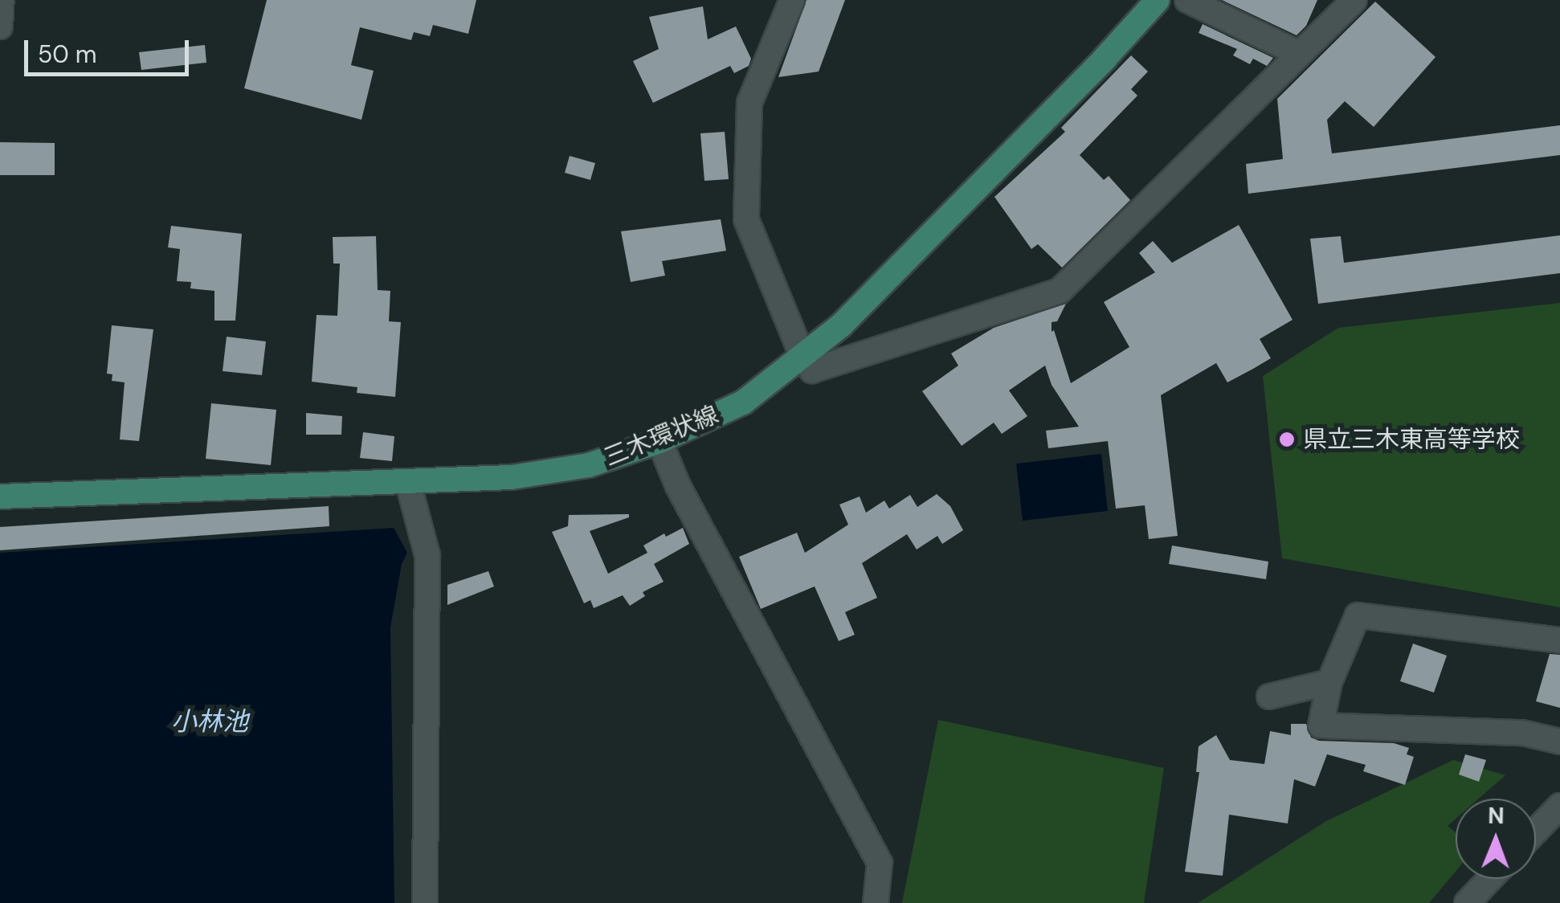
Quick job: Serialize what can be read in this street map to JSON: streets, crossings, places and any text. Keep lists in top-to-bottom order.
{
  "streets": {
    "main road": ["三木環状線"]
  },
  "water": ["小林池"],
  "places": ["県立三木東高等学校"],
  "scale_bar": "50 m",
  "north": "top"
}
